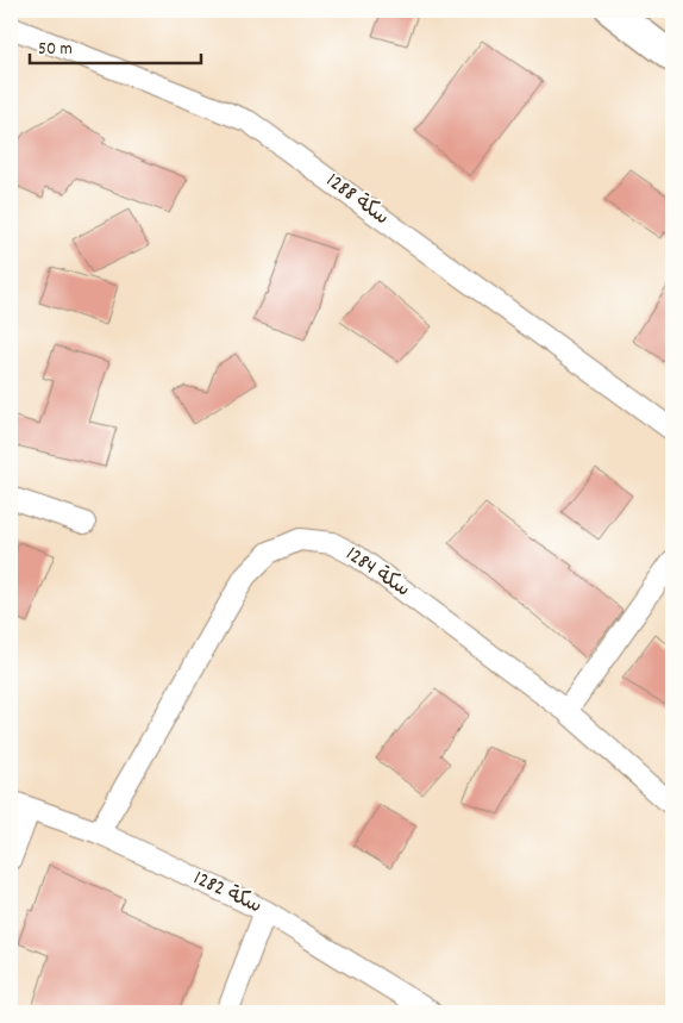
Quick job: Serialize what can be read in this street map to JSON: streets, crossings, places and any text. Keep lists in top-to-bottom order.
{
  "streets": {
    "street": ["سكة 1288", "سكة 1284", "سكة 1282"]
  },
  "crossings": [
    ["سكة 1284", "سكة 1282"]
  ],
  "scale_bar": "50 m"
}
